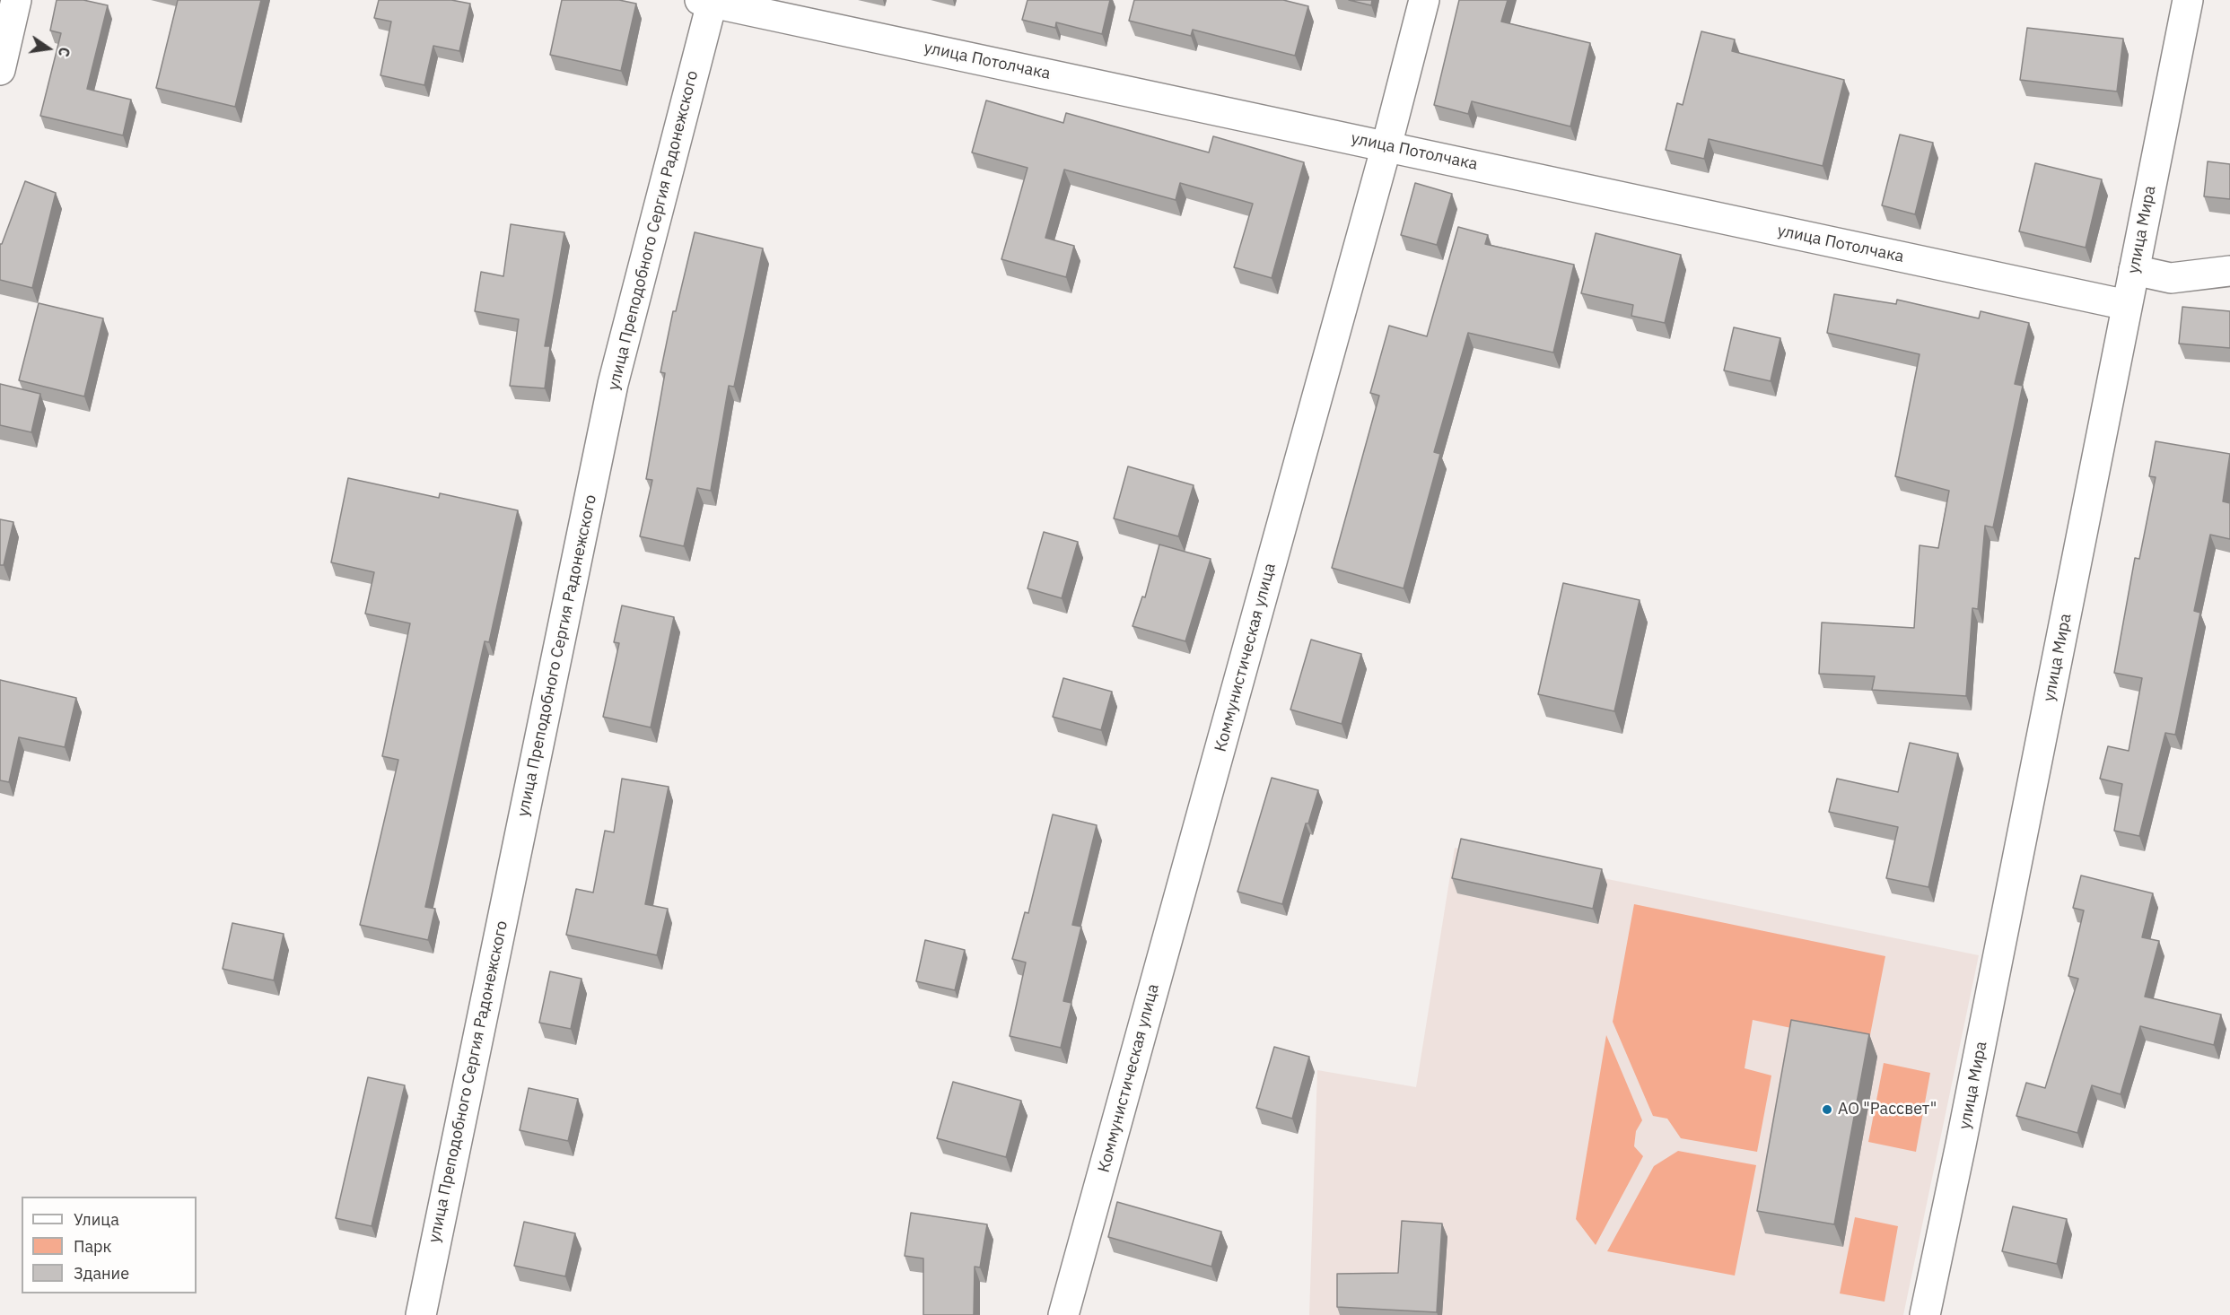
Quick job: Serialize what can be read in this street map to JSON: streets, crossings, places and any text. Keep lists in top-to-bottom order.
{
  "streets": {
    "street": [
      "улица Потолчака",
      "улица Мира",
      "улица Преподобного Сергия Радонежского",
      "Коммунистическая улица"
    ]
  },
  "crossings": [
    ["улица Потолчака", "улица Мира"],
    ["улица Потолчака", "улица Преподобного Сергия Радонежского"],
    ["улица Потолчака", "Коммунистическая улица"]
  ],
  "places": ["АО \"Рассвет\""],
  "legend": ["Улица", "Парк", "Здание"],
  "north": "right"
}
